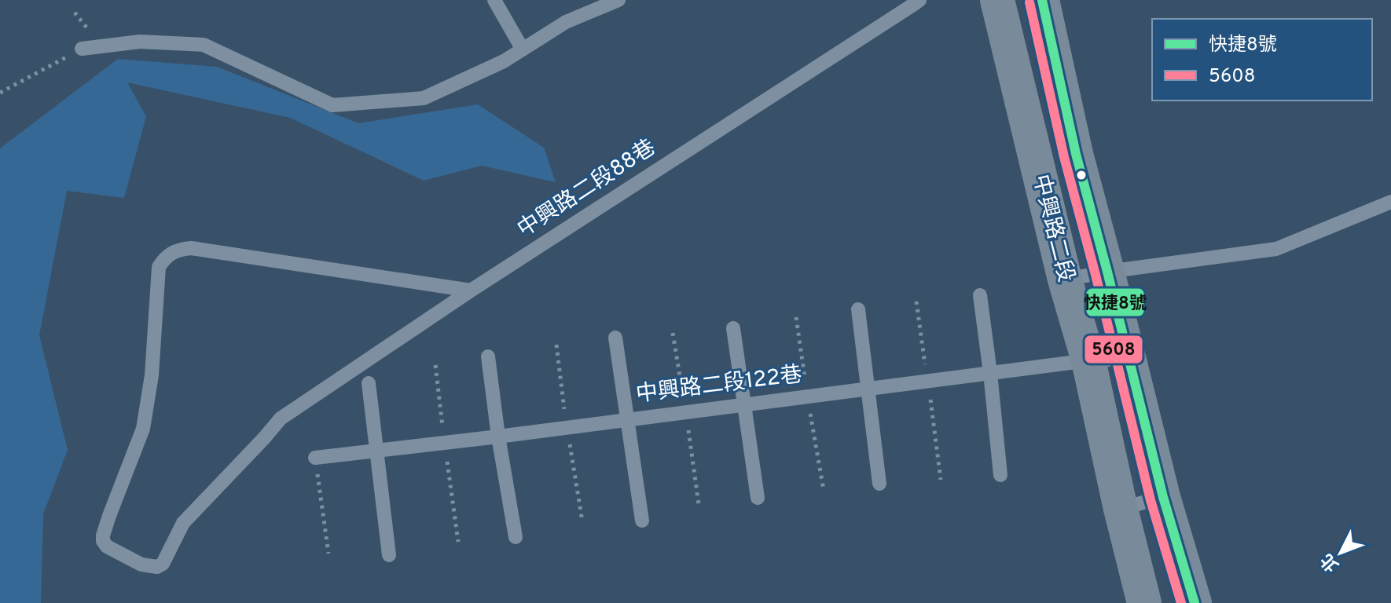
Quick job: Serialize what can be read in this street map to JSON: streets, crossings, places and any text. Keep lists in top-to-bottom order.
{
  "streets": {
    "main road": ["中興路二段"],
    "lane": ["中興路二段88巷", "中興路二段122巷"]
  },
  "crossings": [
    ["中興路二段", "中興路二段122巷"]
  ],
  "lines": ["transit line 快捷8號", "transit line 5608"],
  "legend": ["快捷8號", "5608"],
  "north": "bottom left"
}
